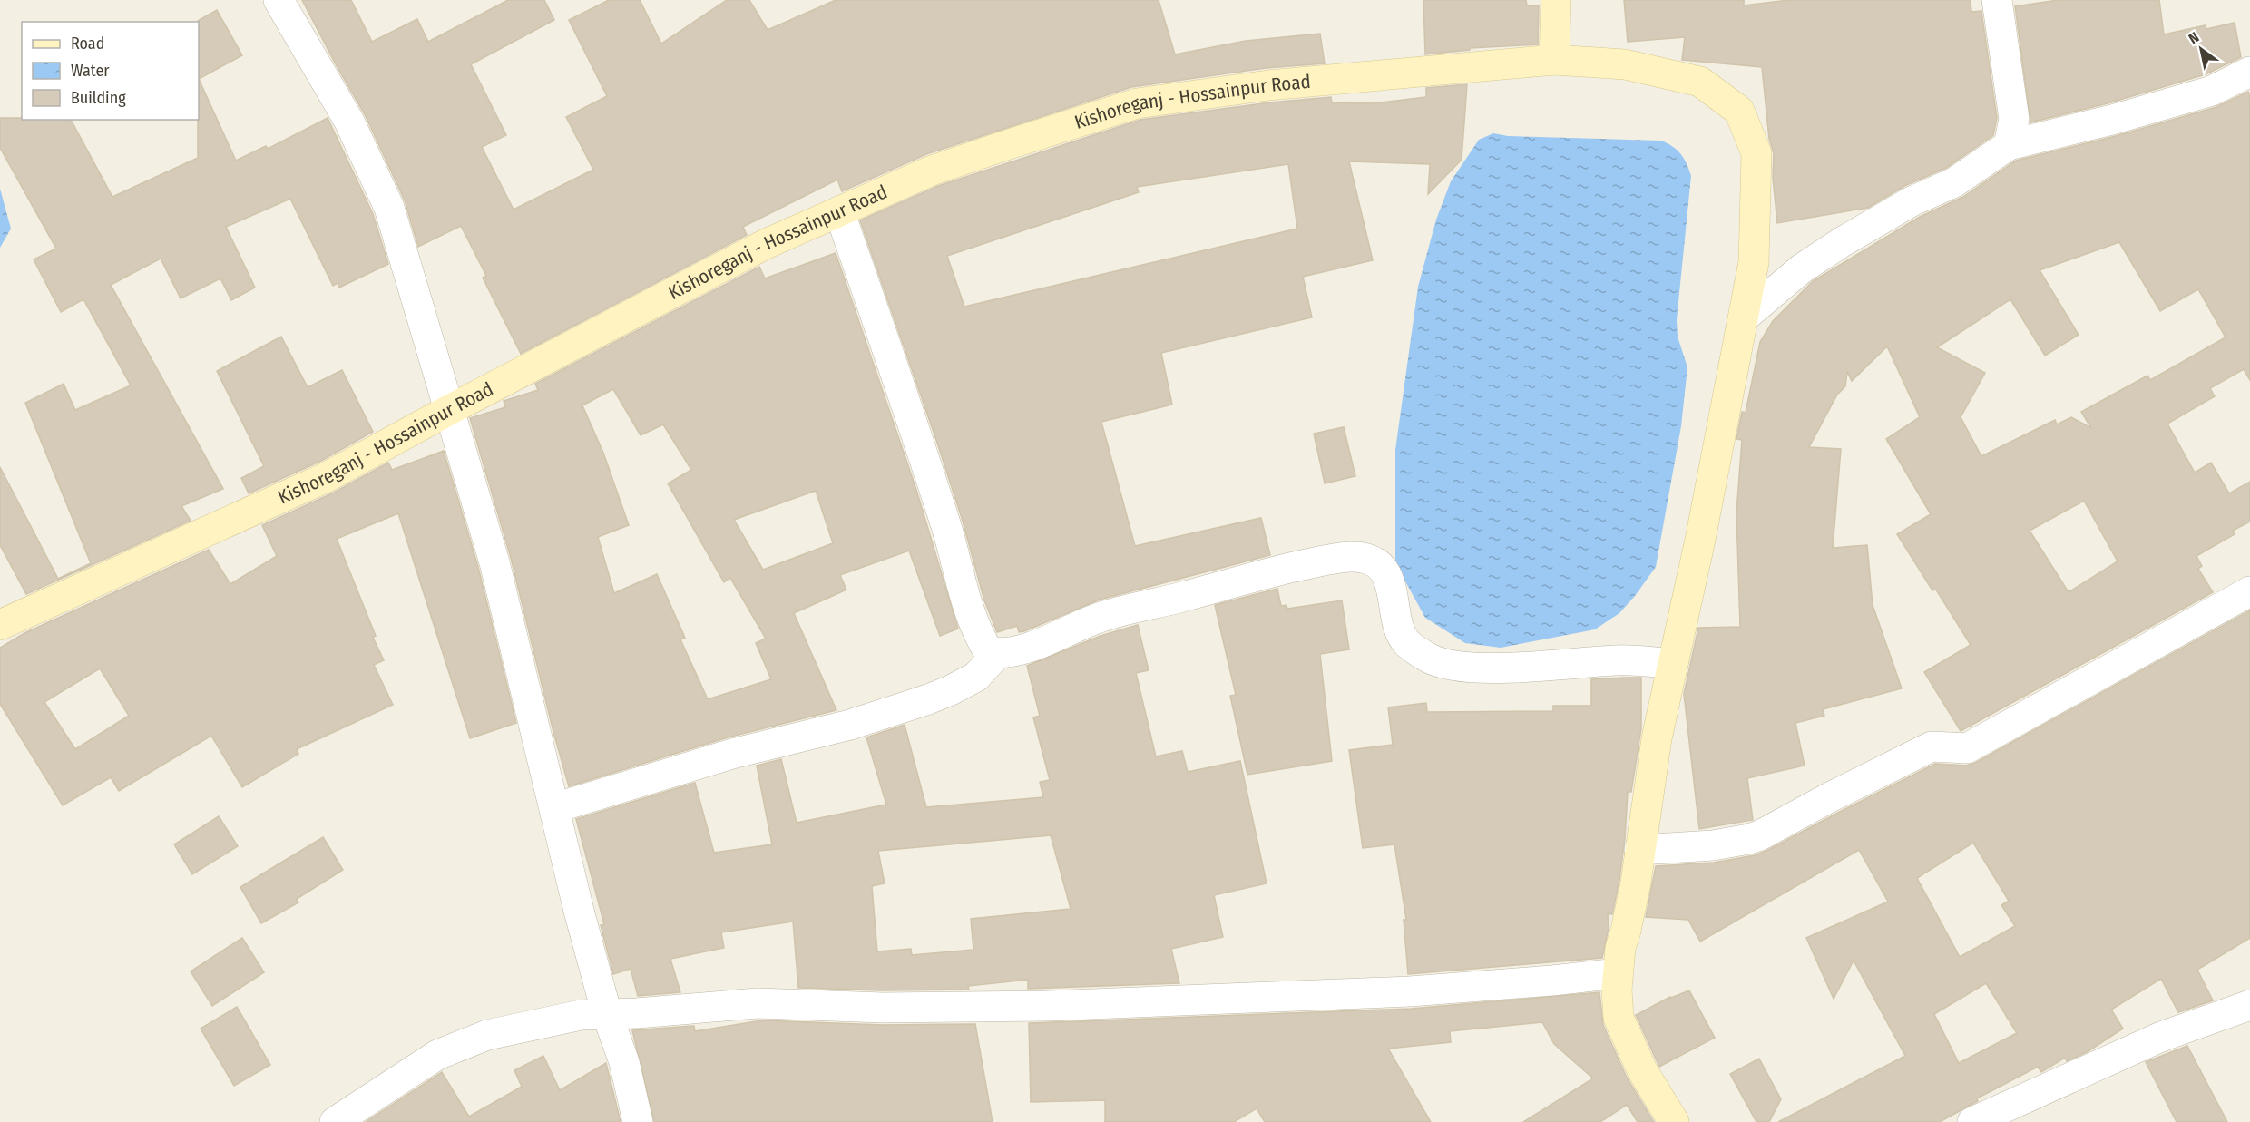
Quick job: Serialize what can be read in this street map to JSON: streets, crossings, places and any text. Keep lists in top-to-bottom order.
{
  "streets": {
    "main road": ["Kishoreganj - Hossainpur Road"]
  },
  "legend": ["Road", "Water", "Building"],
  "north": "top left"
}
